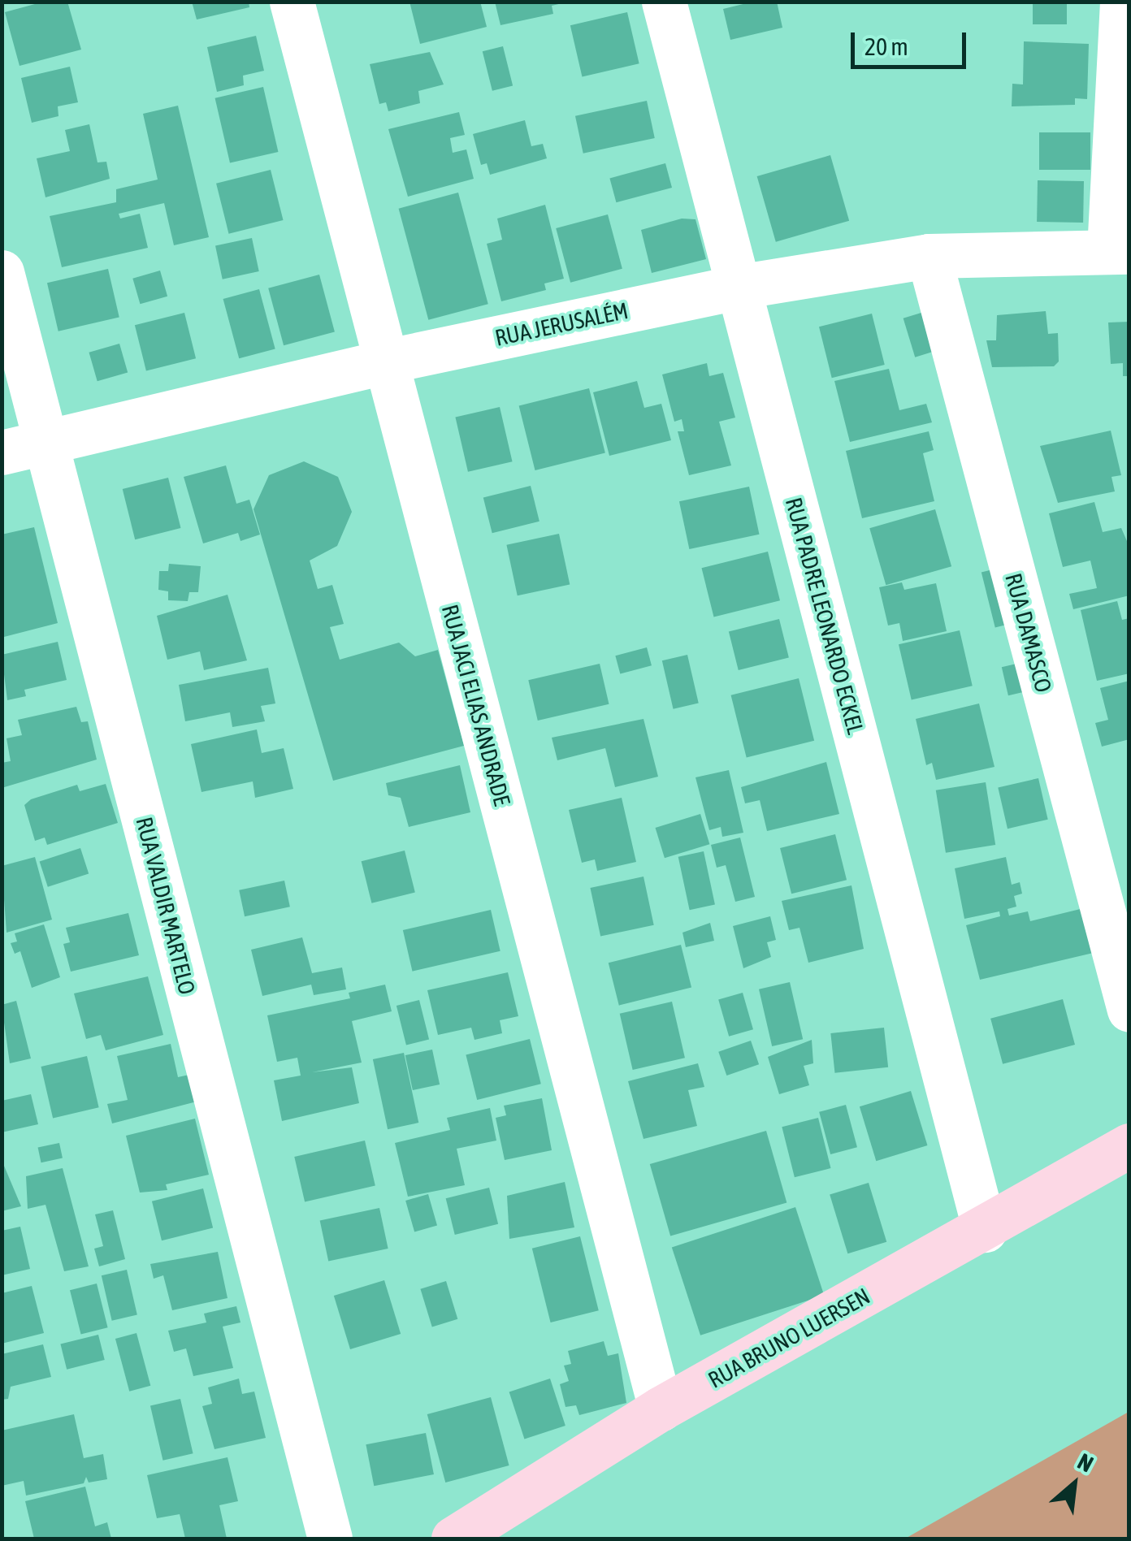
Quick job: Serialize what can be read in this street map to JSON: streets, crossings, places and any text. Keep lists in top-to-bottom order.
{
  "streets": {
    "main road": ["RUA BRUNO LUERSEN"],
    "street": [
      "RUA JERUSALÉM",
      "RUA PADRE LEONARDO ECKEL",
      "RUA DAMASCO",
      "RUA JACI ELIAS ANDRADE",
      "RUA VALDIR MARTELO"
    ]
  },
  "crossings": [
    ["RUA JERUSALÉM", "RUA PADRE LEONARDO ECKEL"],
    ["RUA JERUSALÉM", "RUA DAMASCO"],
    ["RUA JERUSALÉM", "RUA JACI ELIAS ANDRADE"],
    ["RUA JERUSALÉM", "RUA VALDIR MARTELO"],
    ["RUA PADRE LEONARDO ECKEL", "RUA BRUNO LUERSEN"],
    ["RUA JACI ELIAS ANDRADE", "RUA BRUNO LUERSEN"]
  ],
  "scale_bar": "20 m",
  "north": "top right"
}
